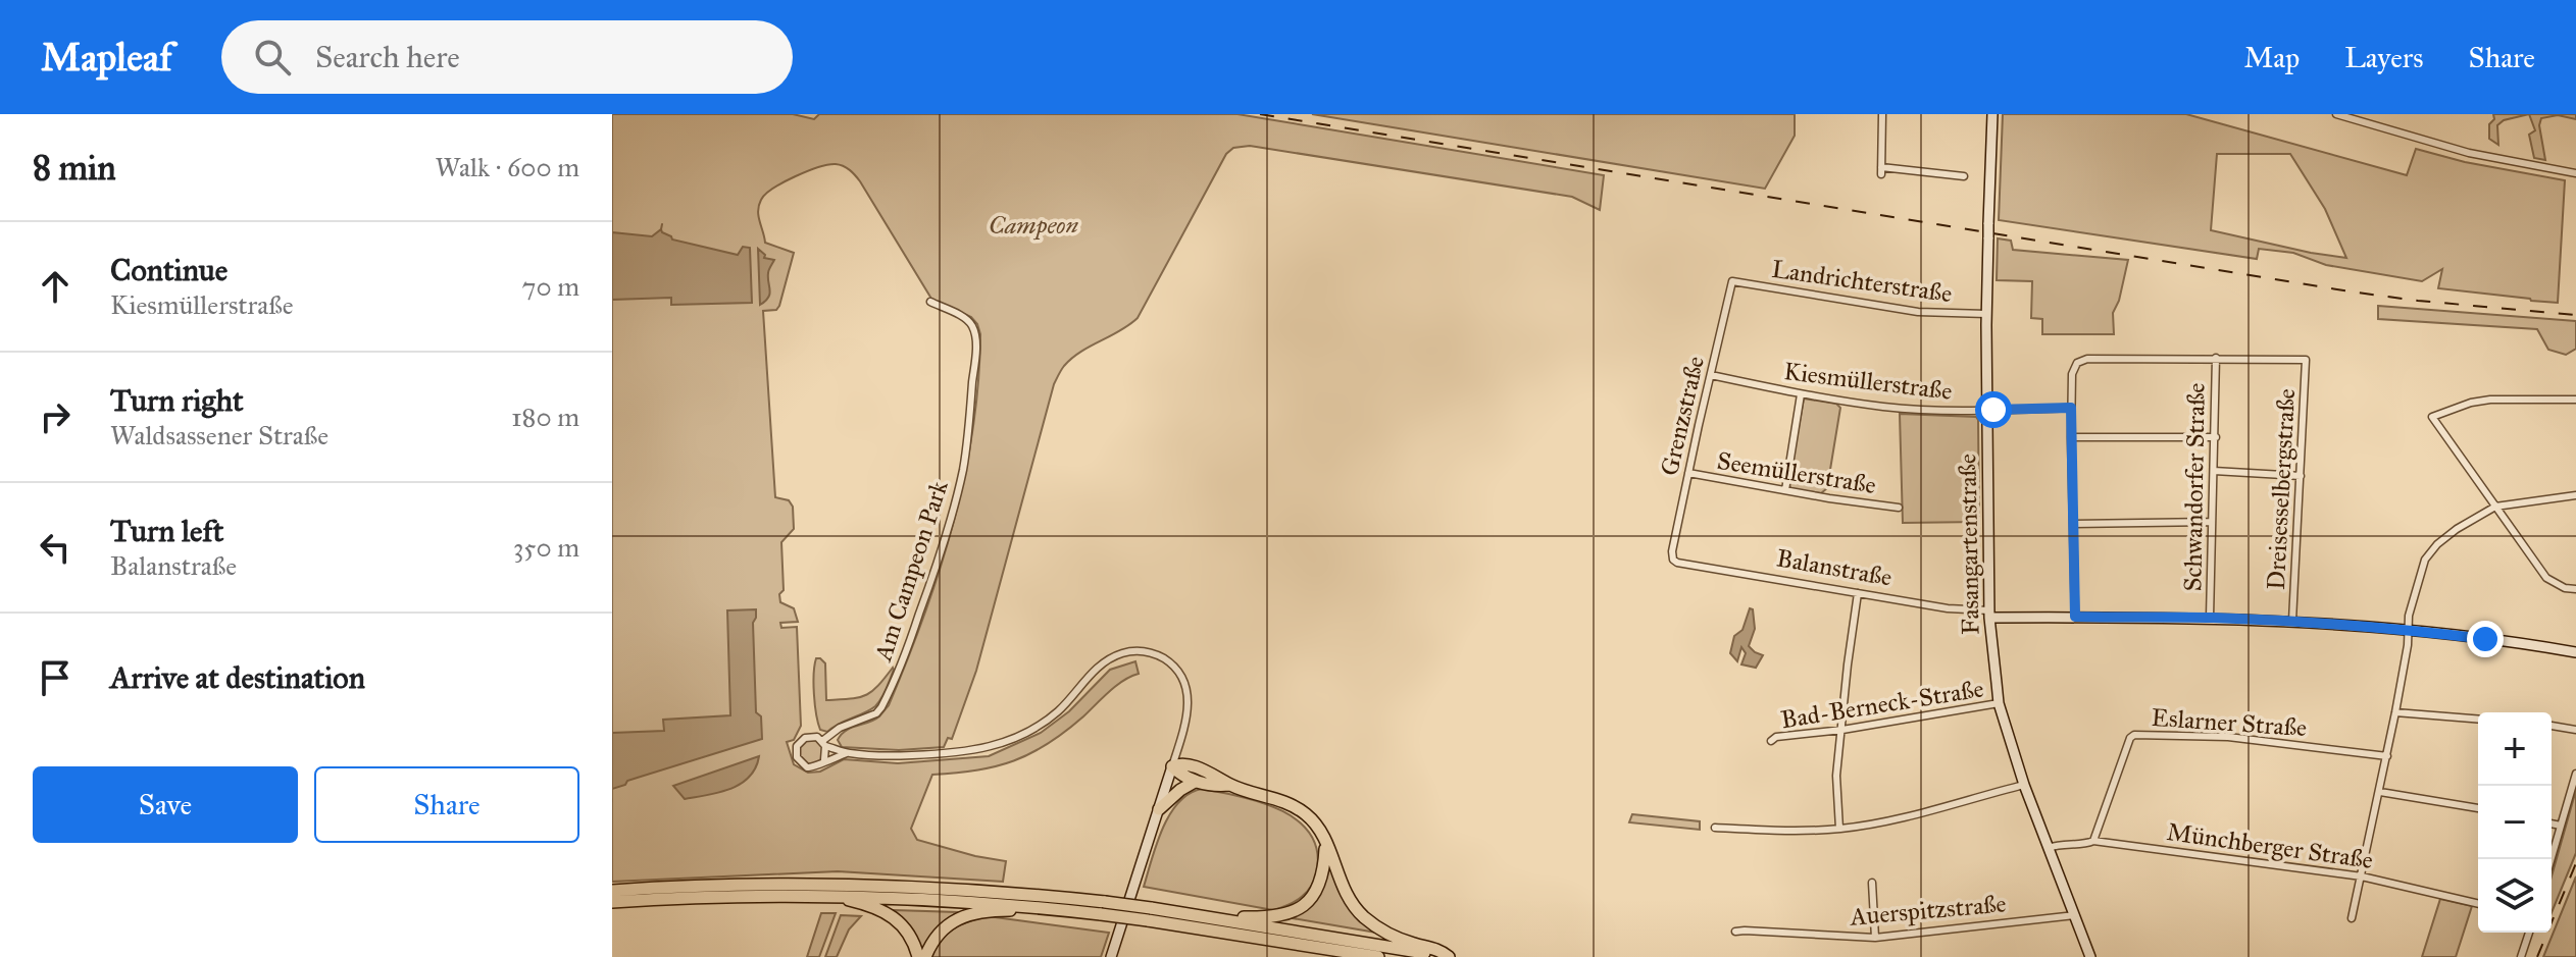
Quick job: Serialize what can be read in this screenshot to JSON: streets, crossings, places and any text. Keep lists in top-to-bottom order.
{
  "streets": {
    "street": [
      "Landrichterstraße",
      "Kiesmüllerstraße",
      "Grenzstraße",
      "Seemüllerstraße",
      "Schwandorfer Straße",
      "Dreisesselbergstraße",
      "Fasangartenstraße",
      "Balanstraße",
      "Am Campeon Park",
      "Bad-Berneck-Straße",
      "Eslarner Straße",
      "Münchberger Straße",
      "Auerspitzstraße"
    ]
  },
  "crossings": [
    ["Landrichterstraße", "Grenzstraße"],
    ["Landrichterstraße", "Fasangartenstraße"],
    ["Kiesmüllerstraße", "Grenzstraße"],
    ["Kiesmüllerstraße", "Fasangartenstraße"],
    ["Grenzstraße", "Seemüllerstraße"],
    ["Grenzstraße", "Balanstraße"],
    ["Schwandorfer Straße", "Dreisesselbergstraße"],
    ["Schwandorfer Straße", "Balanstraße"],
    ["Dreisesselbergstraße", "Balanstraße"],
    ["Fasangartenstraße", "Balanstraße"],
    ["Fasangartenstraße", "Bad-Berneck-Straße"],
    ["Fasangartenstraße", "Münchberger Straße"],
    ["Fasangartenstraße", "Auerspitzstraße"],
    ["Eslarner Straße", "Münchberger Straße"]
  ],
  "parks": ["Campeon"],
  "page": {
    "header": "Mapleaf",
    "search": "Search here",
    "nav": ["Map", "Layers", "Share"],
    "heading": ["8 min", "Walk · 600 m"],
    "list": [
      ["Continue", "Kiesmüllerstraße", "70 m"],
      ["Turn right", "Waldsassener Straße", "180 m"],
      ["Turn left", "Balanstraße", "350 m"],
      "Arrive at destination"
    ],
    "map_buttons": ["+", "−"],
    "buttons": ["Save", "Share"]
  }
}
